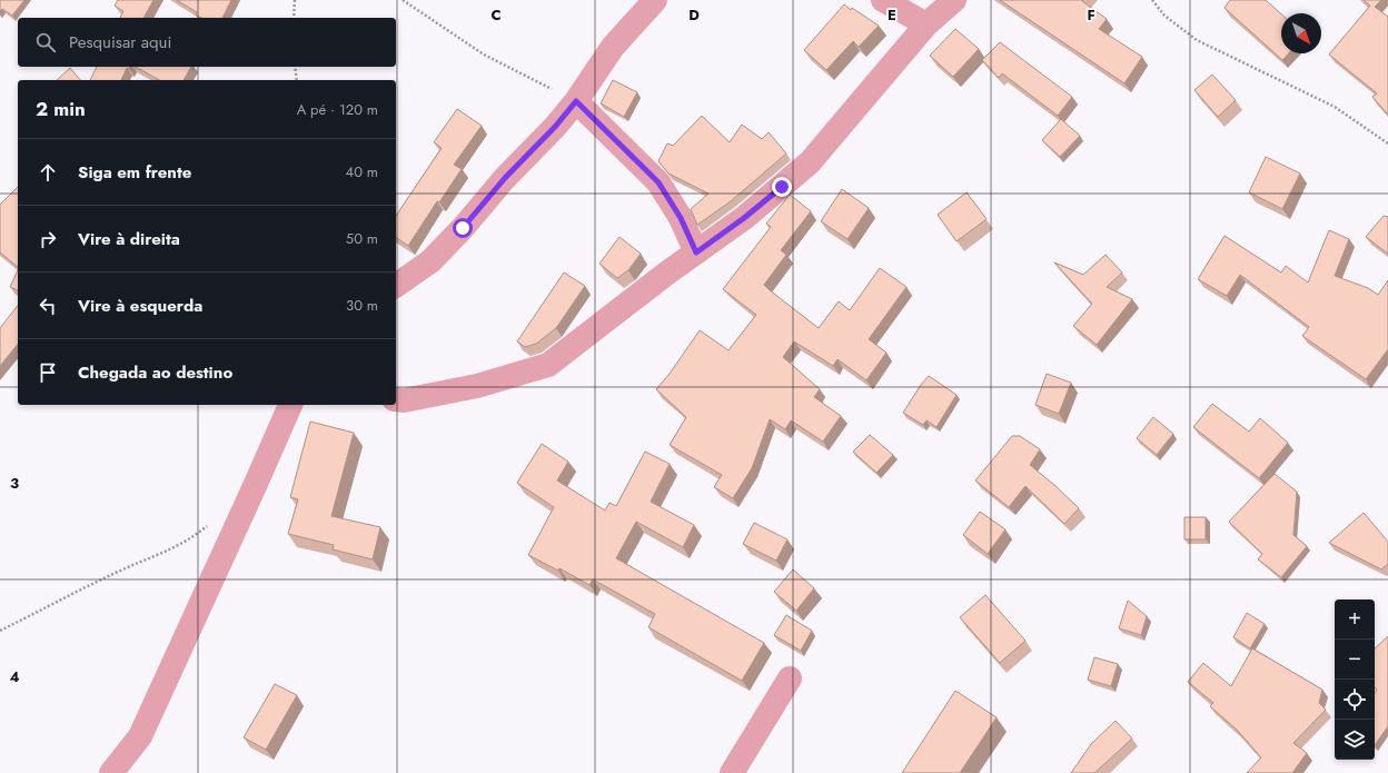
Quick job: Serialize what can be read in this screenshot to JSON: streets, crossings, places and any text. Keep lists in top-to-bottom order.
{
  "north": "bottom right",
  "page": {
    "search": "Pesquisar aqui",
    "heading": ["2 min", "A pé · 120 m"],
    "list": [
      ["Siga em frente", "40 m"],
      ["Vire à direita", "50 m"],
      ["Vire à esquerda", "30 m"],
      "Chegada ao destino"
    ],
    "map_buttons": ["+", "−"]
  },
  "grid": {
    "columns": [
      "C",
      "D",
      "E",
      "F"
    ],
    "rows": ["3", "4"]
  }
}
